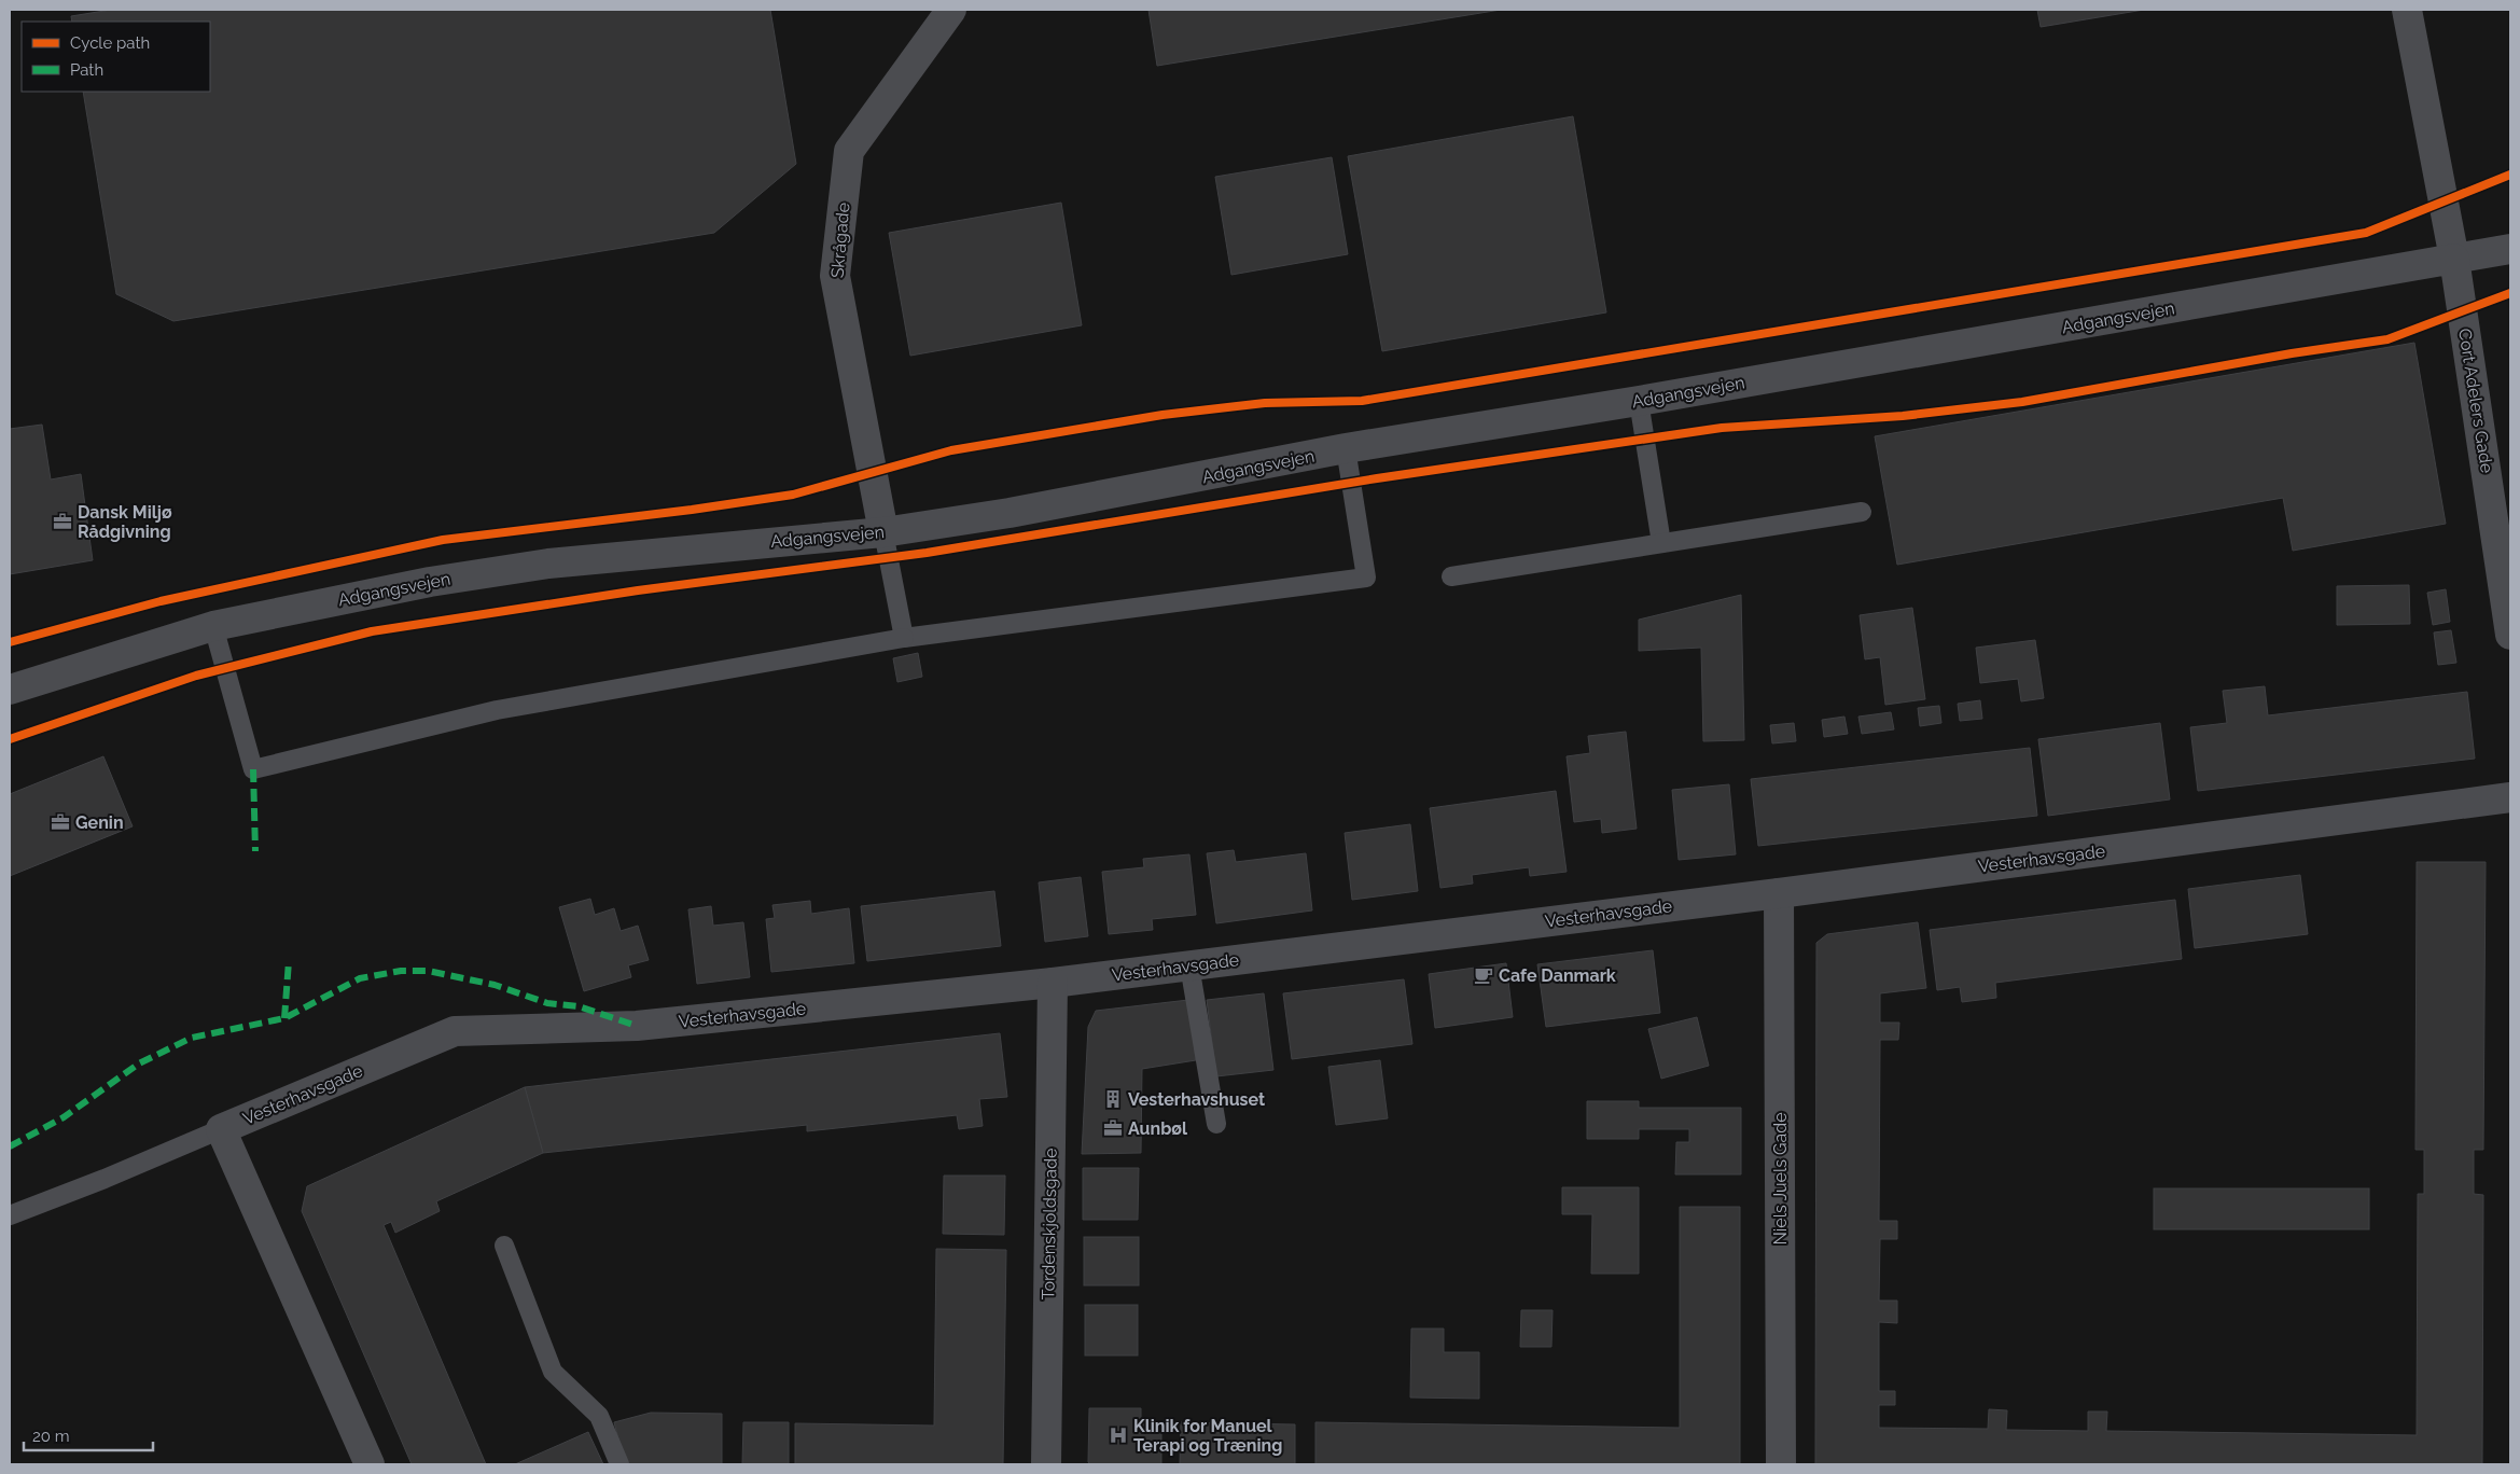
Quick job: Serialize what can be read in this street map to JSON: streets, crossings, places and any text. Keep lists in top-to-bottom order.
{
  "streets": {
    "street": [
      "Skrågade",
      "Adgangsvejen",
      "Cort Adelers Gade",
      "Vesterhavsgade",
      "Niels Juels Gade",
      "Tordenskjoldsgade"
    ]
  },
  "crossings": [
    ["Skrågade", "Adgangsvejen"],
    ["Adgangsvejen", "Cort Adelers Gade"],
    ["Vesterhavsgade", "Niels Juels Gade"],
    ["Vesterhavsgade", "Tordenskjoldsgade"]
  ],
  "places": {
    "office": ["Dansk Miljø Rådgivning", "Genin", "Aunbøl"],
    "cafe": ["Cafe Danmark"],
    "building": ["Vesterhavshuset"],
    "hospital": ["Klinik for Manuel Terapi og Træning"]
  },
  "legend": ["Cycle path", "Path"],
  "scale_bar": "20 m"
}
